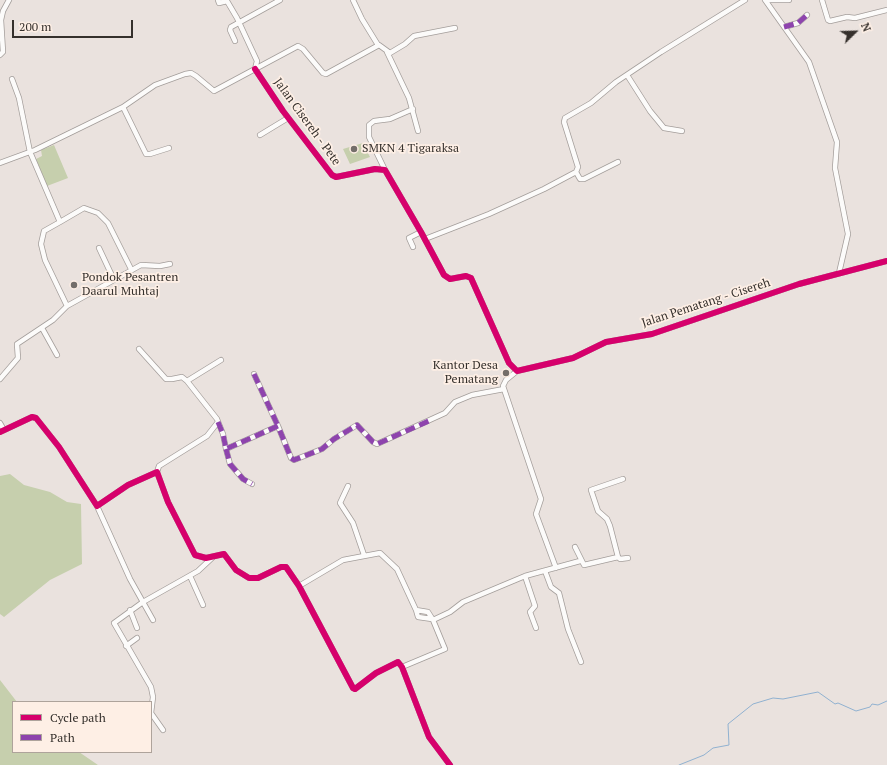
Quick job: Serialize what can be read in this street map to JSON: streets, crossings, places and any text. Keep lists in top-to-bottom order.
{
  "streets": {
    "street": ["Jalan Cisereh - Pete", "Jalan Pematang - Cisereh"]
  },
  "places": ["SMKN 4 Tigaraksa", "Pondok Pesantren Daarul Muhtaj", "Kantor Desa Pematang"],
  "legend": ["Cycle path", "Path"],
  "scale_bar": "200 m",
  "north": "top right"
}
